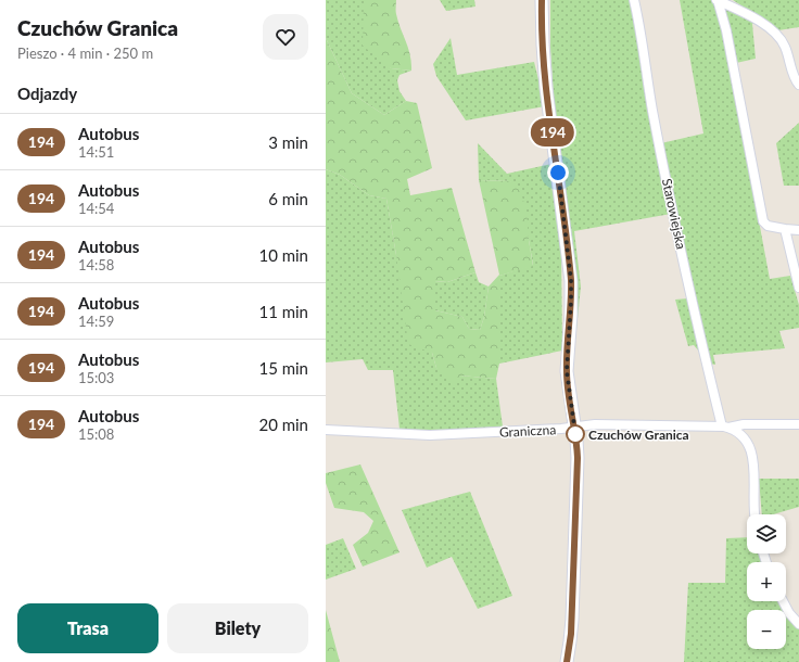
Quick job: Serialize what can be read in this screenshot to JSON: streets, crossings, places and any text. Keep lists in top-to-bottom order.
{
  "streets": {
    "street": ["Starowiejska", "Graniczna"]
  },
  "crossings": [
    ["Starowiejska", "Graniczna"]
  ],
  "places": ["Czuchów Granica"],
  "lines": ["bus line 194"],
  "page": {
    "heading": [
      ["Czuchów Granica", "Pieszo · 4 min · 250 m"],
      "Odjazdy"
    ],
    "on_map": "194",
    "list": [
      {
        "mark": "194",
        "name": "Autobus",
        "note": "14:51",
        "value": "3 min"
      },
      {
        "mark": "194",
        "name": "Autobus",
        "note": "14:54",
        "value": "6 min"
      },
      {
        "mark": "194",
        "name": "Autobus",
        "note": "14:58",
        "value": "10 min"
      },
      {
        "mark": "194",
        "name": "Autobus",
        "note": "14:59",
        "value": "11 min"
      },
      {
        "mark": "194",
        "name": "Autobus",
        "note": "15:03",
        "value": "15 min"
      },
      {
        "mark": "194",
        "name": "Autobus",
        "note": "15:08",
        "value": "20 min"
      }
    ],
    "map_buttons": ["+", "−"],
    "buttons": ["Trasa", "Bilety"]
  }
}
